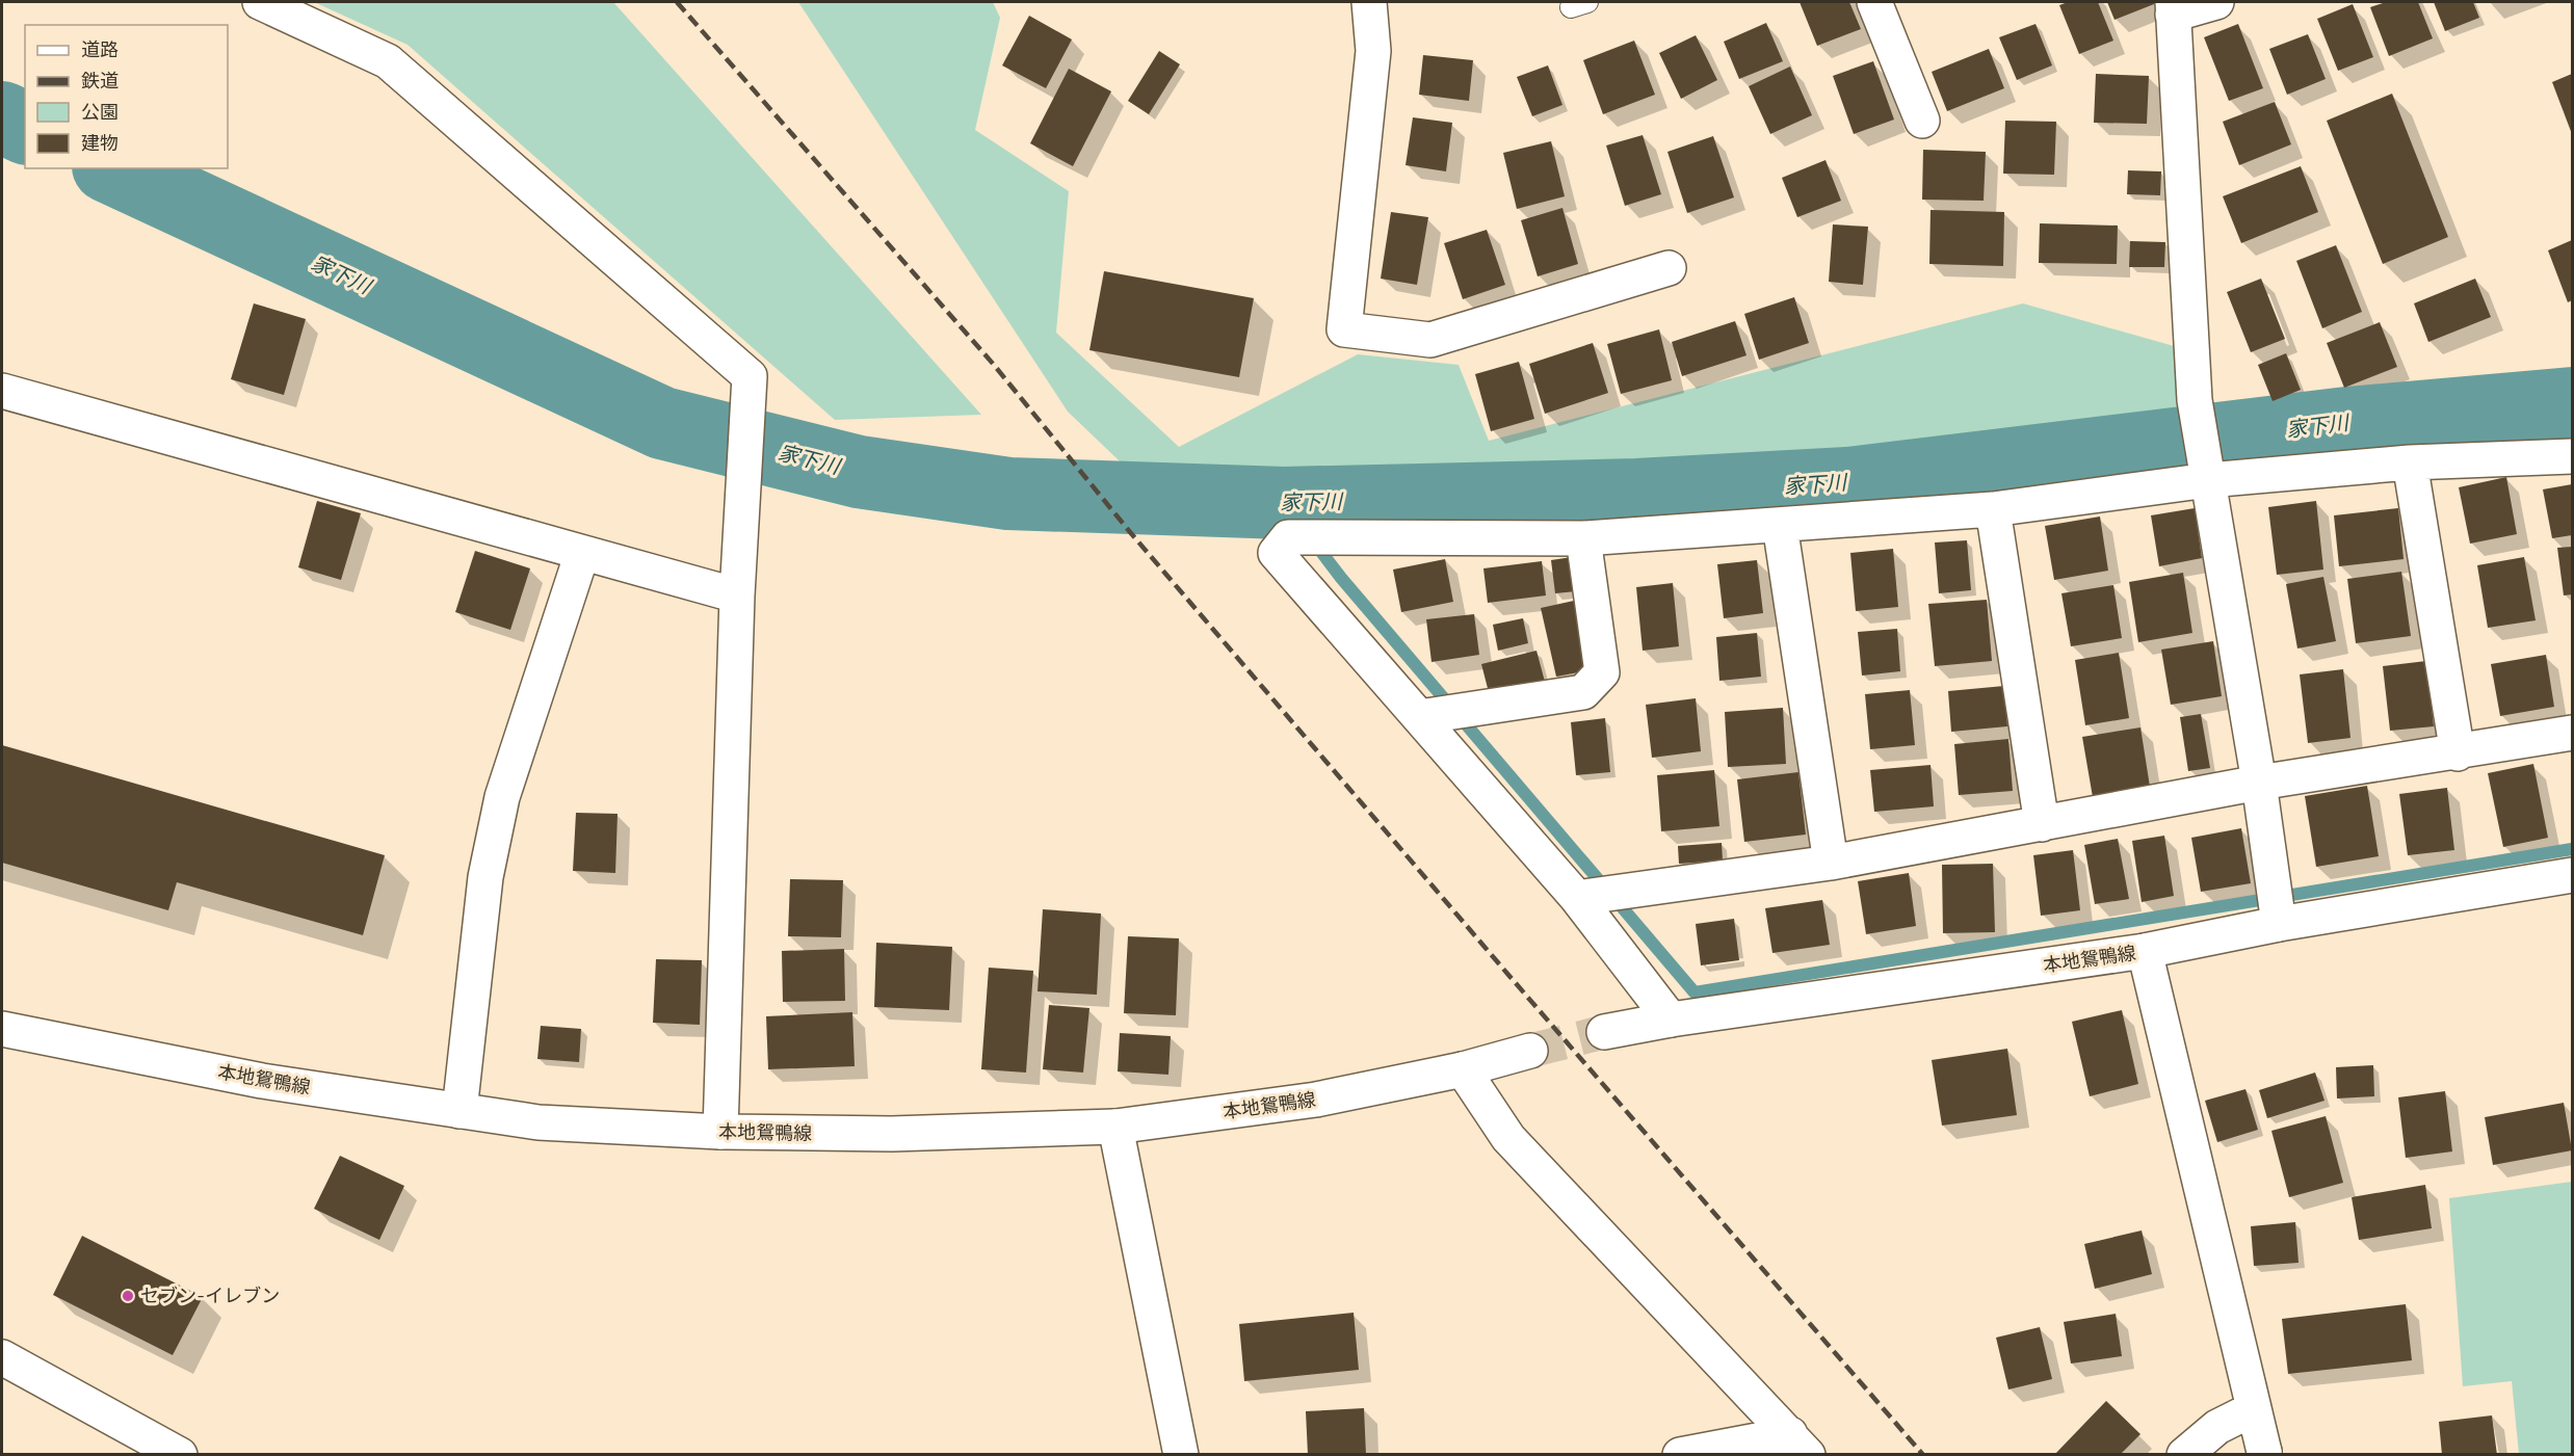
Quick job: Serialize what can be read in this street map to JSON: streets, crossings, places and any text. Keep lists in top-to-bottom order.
{
  "streets": {
    "street": ["本地鴛鴨線"]
  },
  "water": ["家下川"],
  "places": ["セブン-イレブン"],
  "legend": [
    "道路",
    "鉄道",
    "公園",
    "建物"
  ]
}
